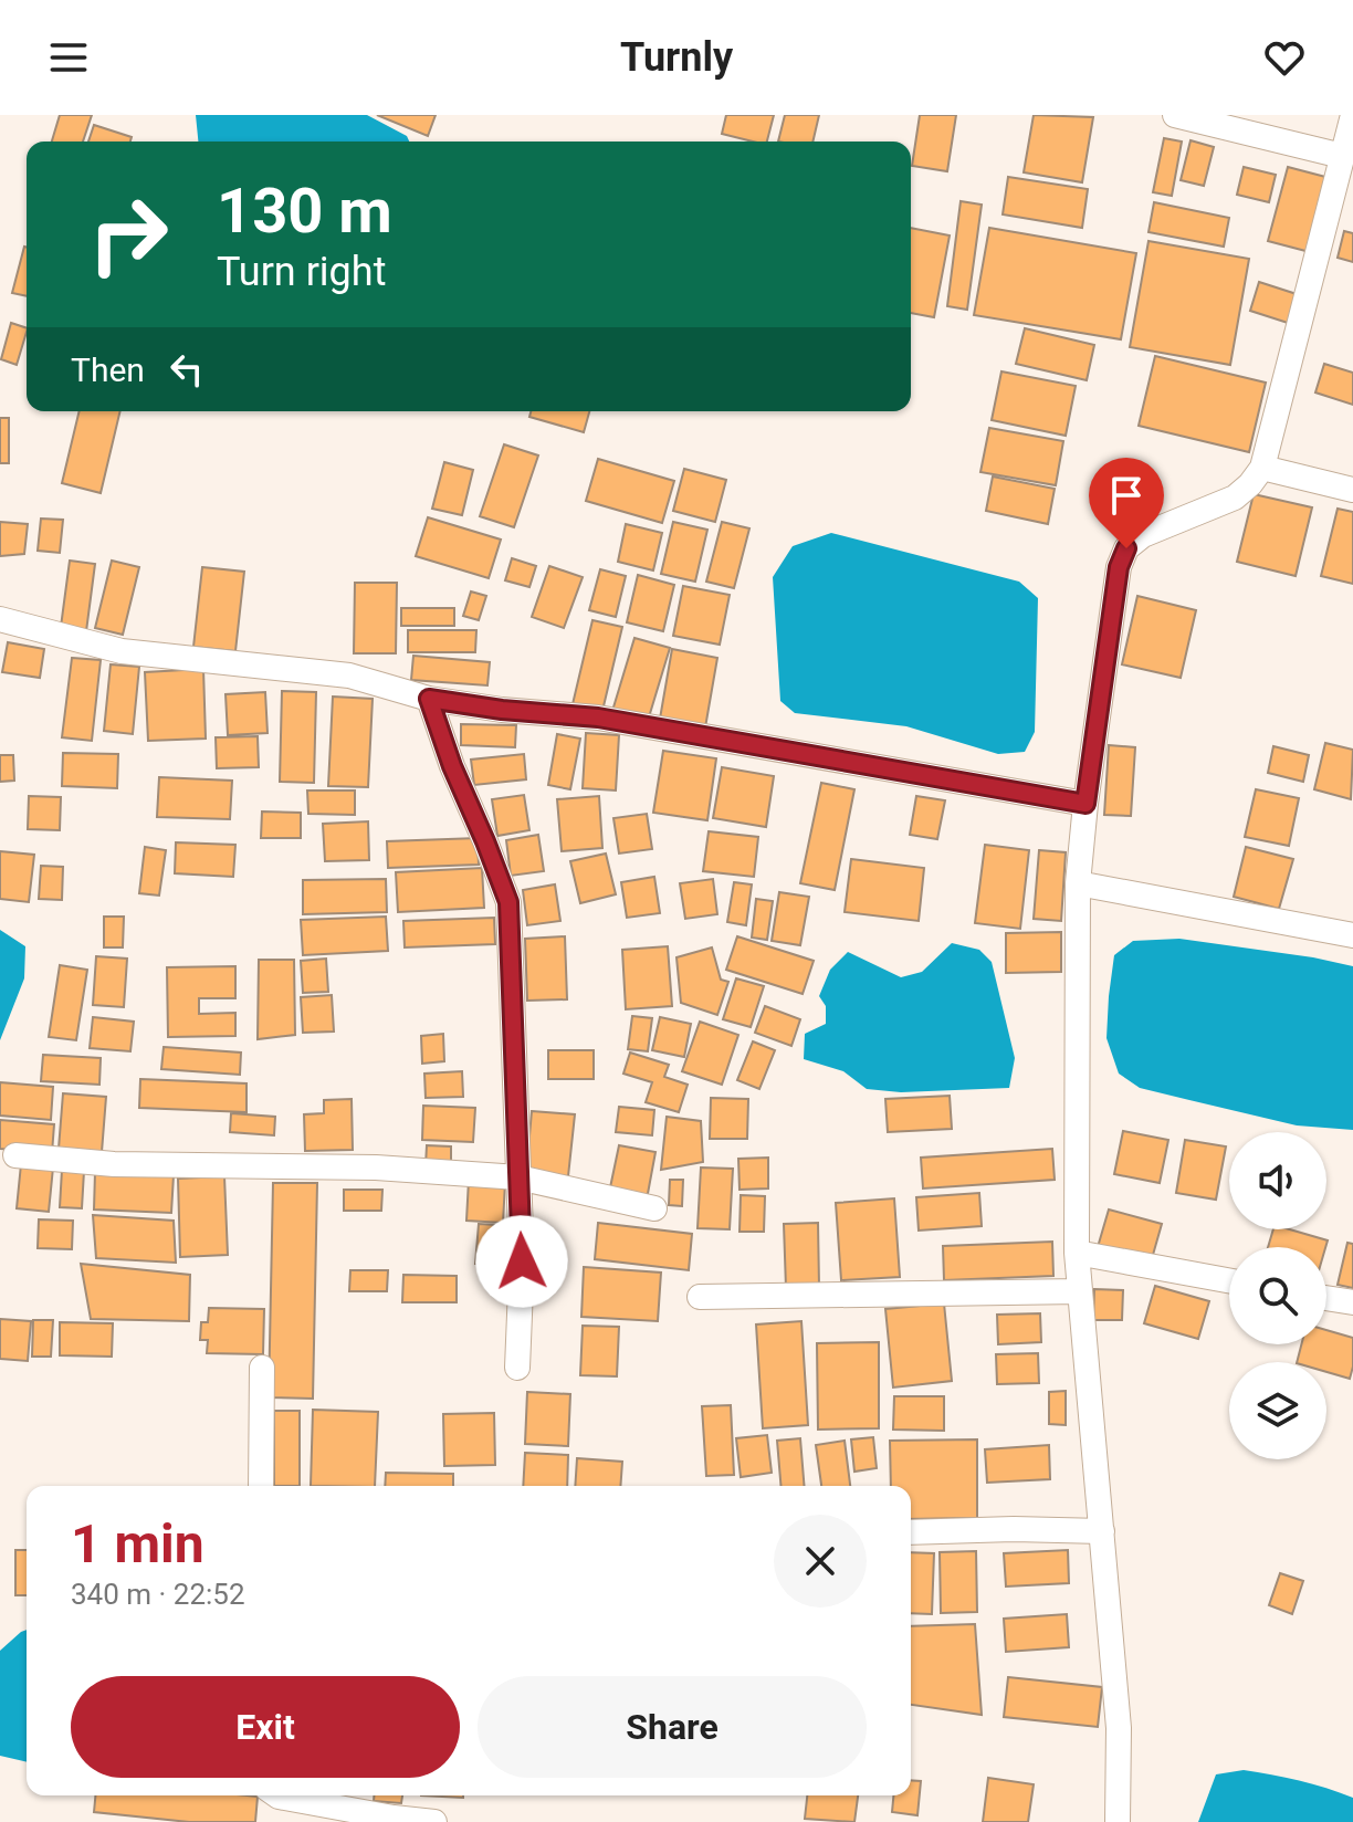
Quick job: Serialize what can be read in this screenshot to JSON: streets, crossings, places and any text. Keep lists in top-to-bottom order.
{
  "page": {
    "header": "Turnly",
    "turn": ["130 m", "Turn right"],
    "then": "Then",
    "heading": ["1 min", "340 m · 22:52"],
    "buttons": ["Exit", "Share"]
  }
}
